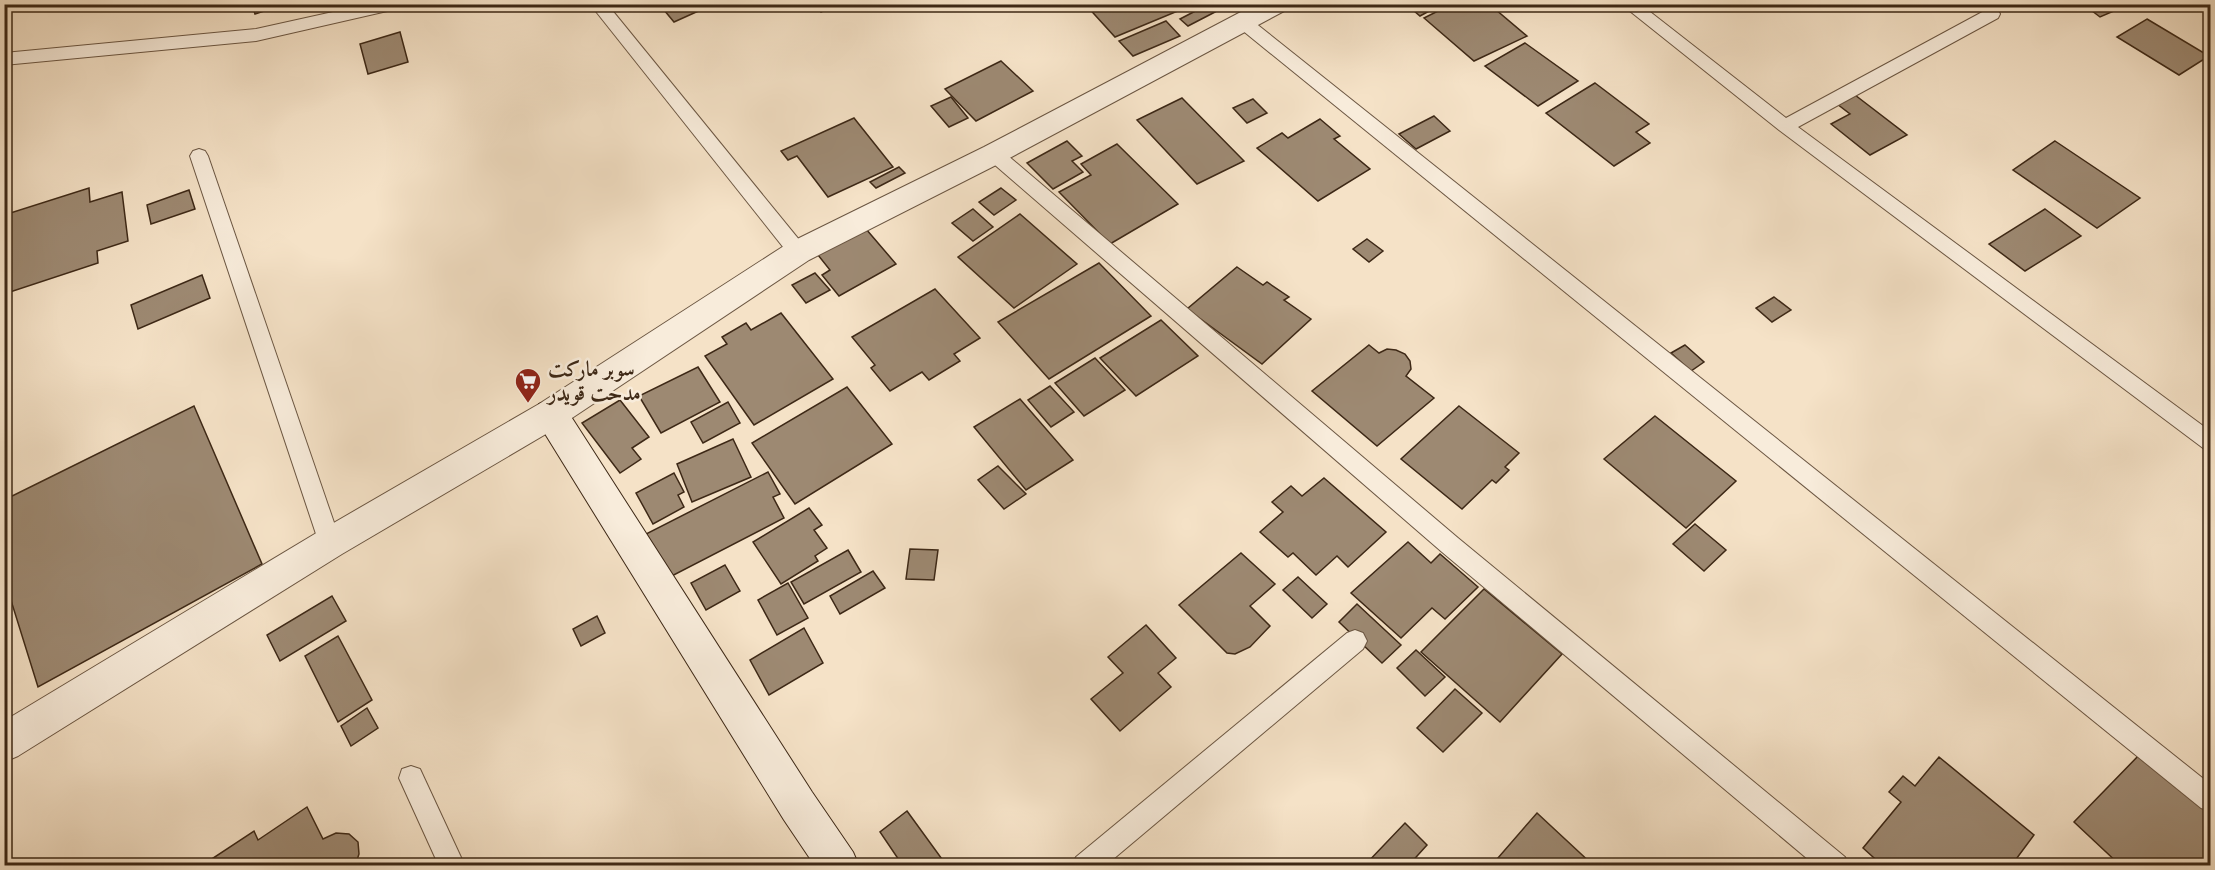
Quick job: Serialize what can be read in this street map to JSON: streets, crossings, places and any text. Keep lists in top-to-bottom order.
{
  "places": {
    "supermarket": ["سوبر ماركت مدحت قويدر"]
  }
}
